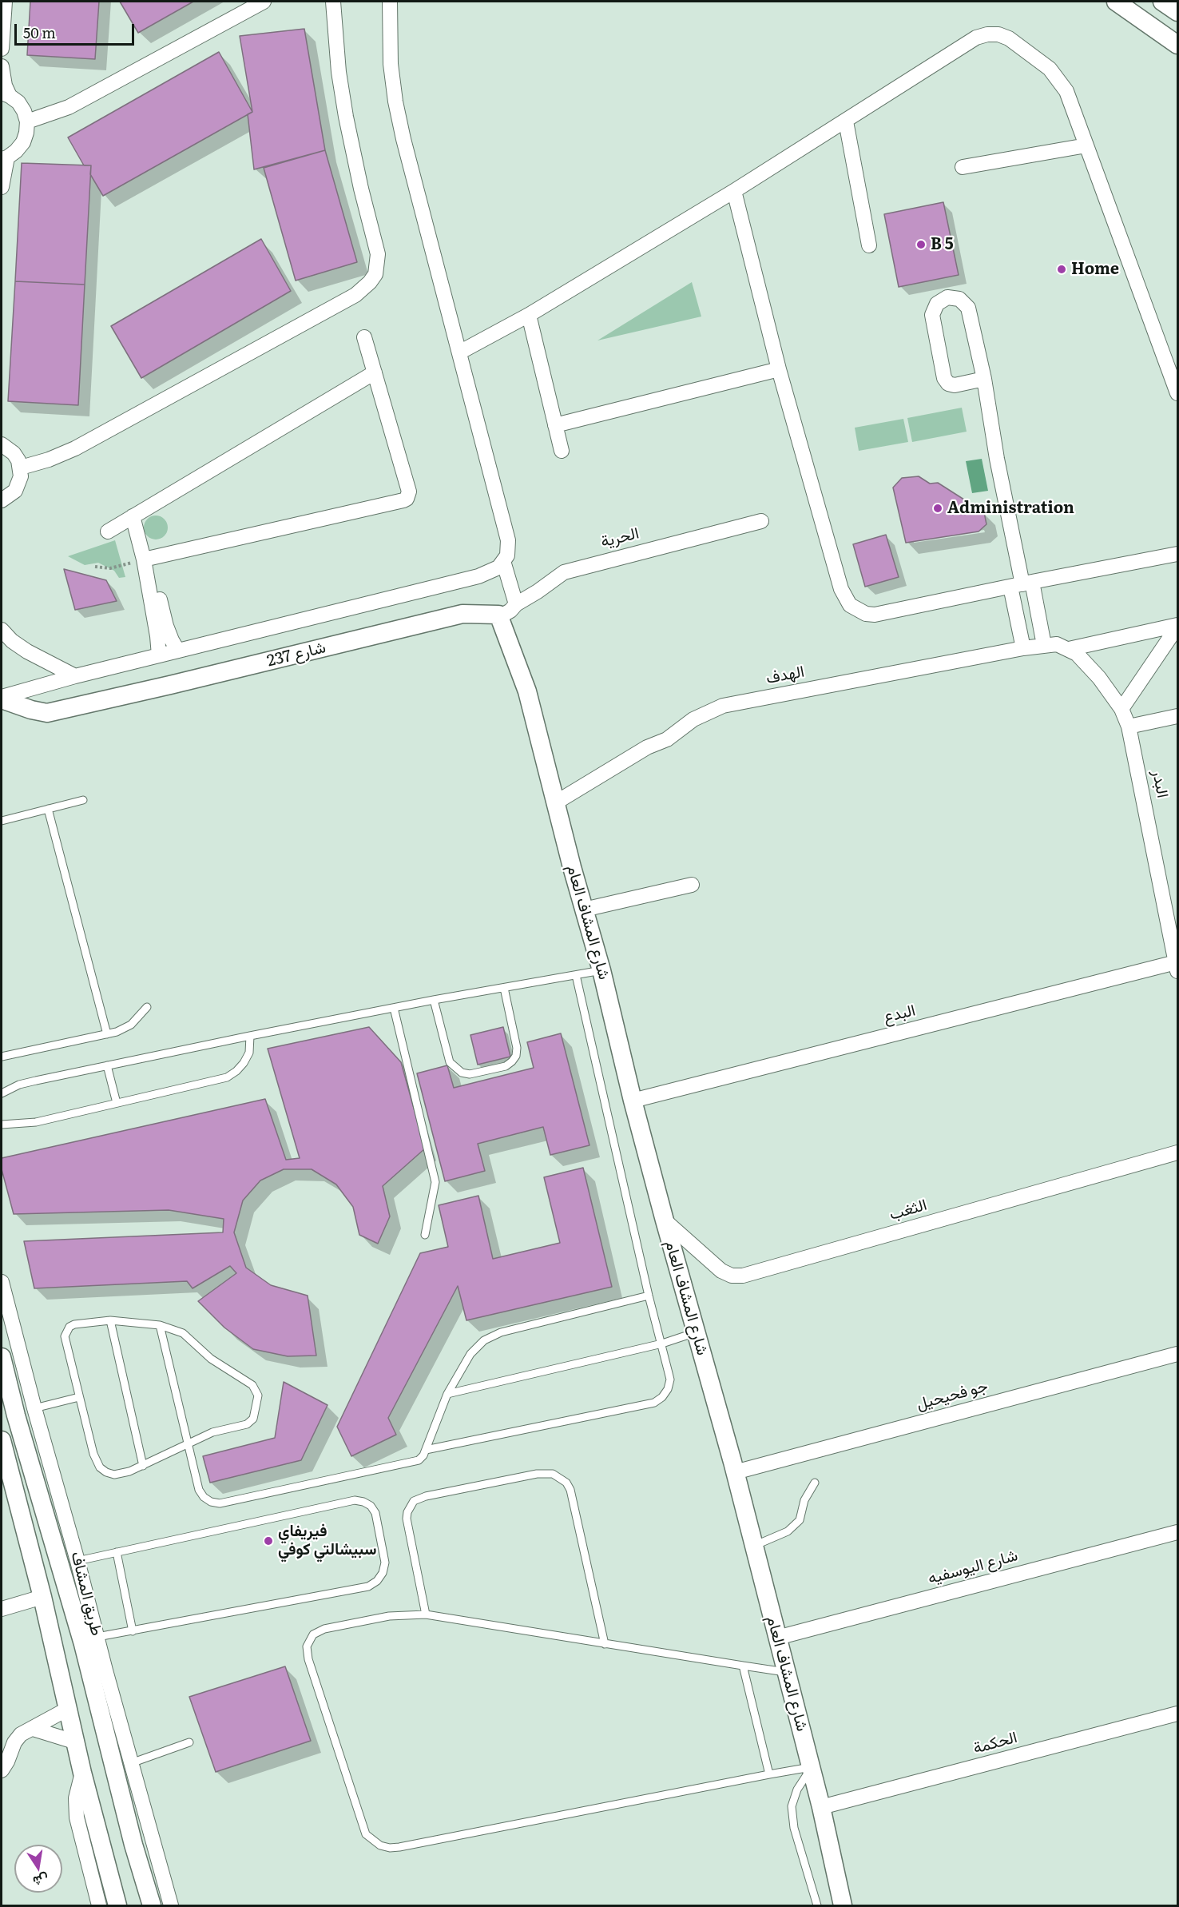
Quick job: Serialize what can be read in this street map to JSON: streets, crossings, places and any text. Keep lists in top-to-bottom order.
{
  "streets": {
    "street": [
      "الحرية",
      "شارع 237",
      "الهدف",
      "البدر",
      "شارع المشاف العام",
      "البدع",
      "الثغب",
      "جو فحيحيل",
      "شارع اليوسفيه",
      "طريق المشاف",
      "الحكمة"
    ]
  },
  "crossings": [
    ["الحرية", "شارع 237"],
    ["الحرية", "شارع المشاف العام"],
    ["شارع 237", "شارع المشاف العام"],
    ["الهدف", "شارع المشاف العام"],
    ["البدر", "البدع"],
    ["شارع المشاف العام", "البدع"],
    ["شارع المشاف العام", "الثغب"],
    ["شارع المشاف العام", "جو فحيحيل"],
    ["شارع المشاف العام", "شارع اليوسفيه"],
    ["شارع المشاف العام", "الحكمة"]
  ],
  "places": [
    "B 5",
    "Home",
    "Administration",
    "فيريفاي سبيشالتي كوفي"
  ],
  "scale_bar": "50 m",
  "north": "bottom"
}
